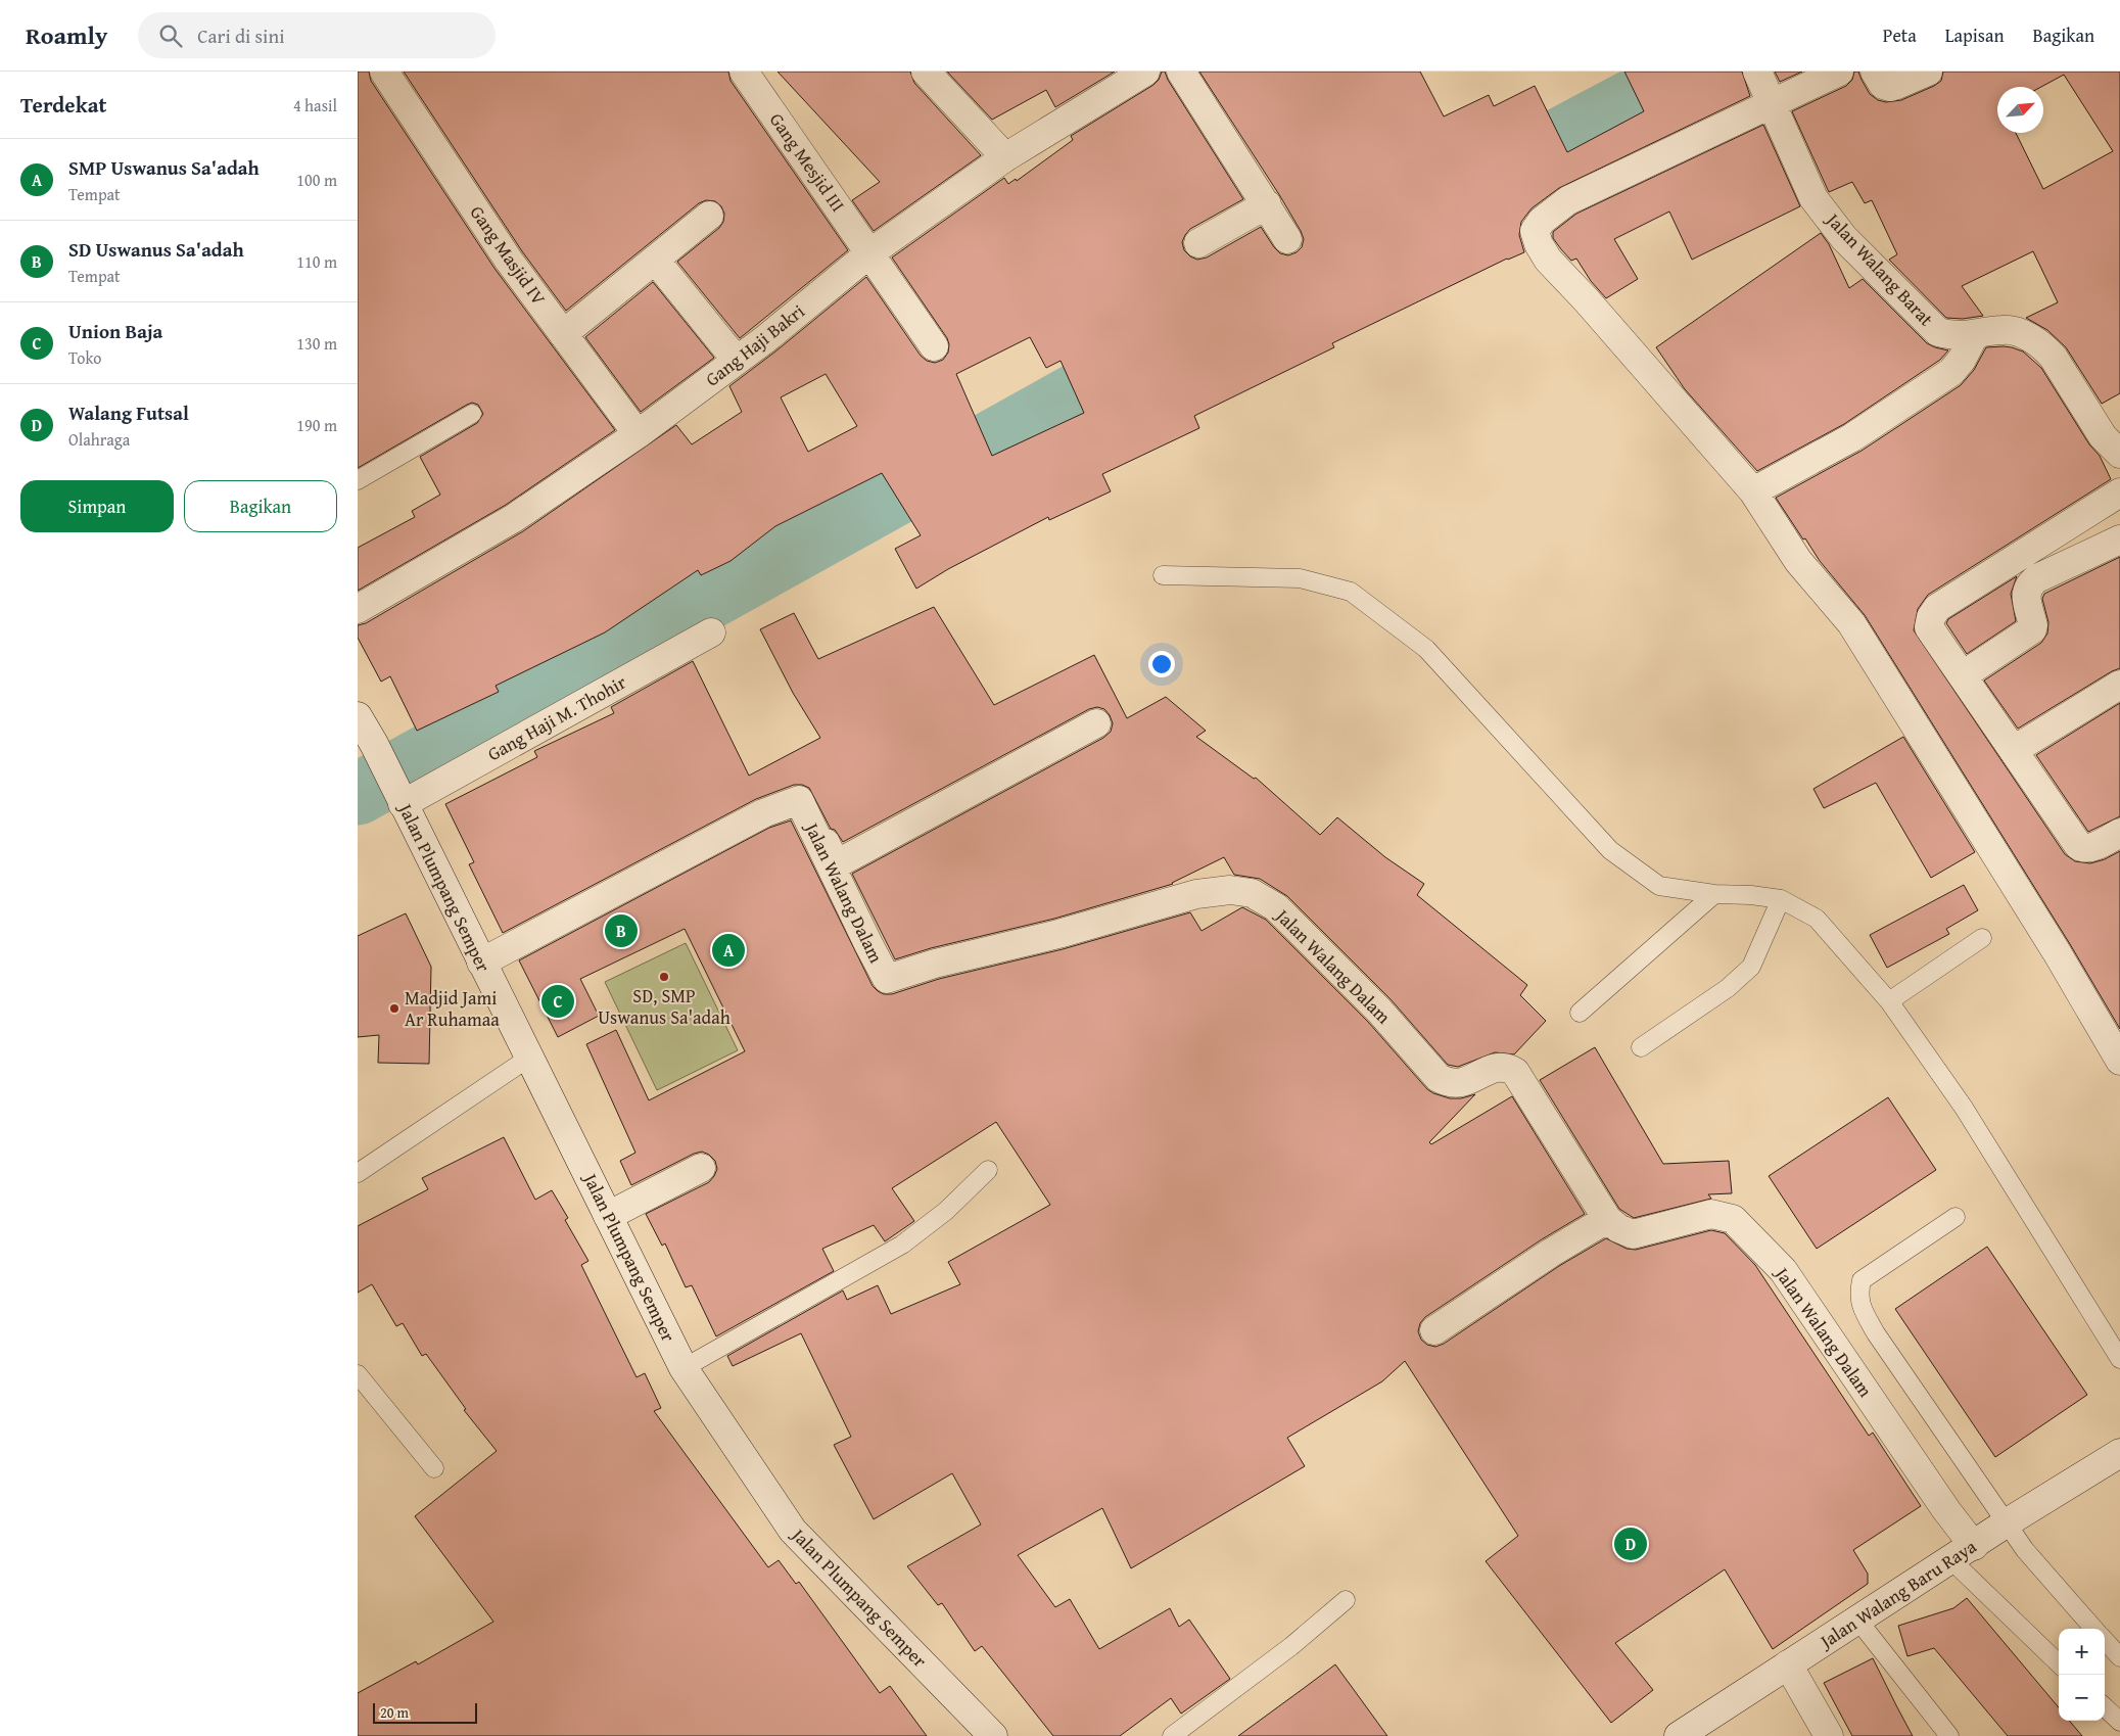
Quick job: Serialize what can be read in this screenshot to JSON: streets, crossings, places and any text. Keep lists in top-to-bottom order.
{
  "streets": {
    "street": [
      "Gang Mesjid III",
      "Gang Masjid IV",
      "Jalan Walang Barat",
      "Gang Haji Bakri",
      "Gang Haji M. Thohir",
      "Jalan Plumpang Semper",
      "Jalan Walang Dalam",
      "Jalan Walang Baru Raya"
    ]
  },
  "crossings": [
    ["Gang Mesjid III", "Gang Haji Bakri"],
    ["Gang Masjid IV", "Gang Haji Bakri"],
    ["Gang Haji M. Thohir", "Jalan Plumpang Semper"],
    ["Jalan Plumpang Semper", "Jalan Walang Dalam"],
    ["Jalan Walang Dalam", "Jalan Walang Baru Raya"]
  ],
  "places": ["SD, SMP Uswanus Sa'adah", "Madjid Jami Ar Ruhamaa"],
  "scale_bar": "20 m",
  "north": "top right",
  "page": {
    "header": "Roamly",
    "search": "Cari di sini",
    "nav": ["Peta", "Lapisan", "Bagikan"],
    "heading": ["Terdekat", "4 hasil"],
    "list": [
      {
        "mark": "A",
        "name": "SMP Uswanus Sa'adah",
        "note": "Tempat",
        "value": "100 m"
      },
      {
        "mark": "B",
        "name": "SD Uswanus Sa'adah",
        "note": "Tempat",
        "value": "110 m"
      },
      {
        "mark": "C",
        "name": "Union Baja",
        "note": "Toko",
        "value": "130 m"
      },
      {
        "mark": "D",
        "name": "Walang Futsal",
        "note": "Olahraga",
        "value": "190 m"
      }
    ],
    "buttons": ["Simpan", "Bagikan"],
    "pins": [
      "B",
      "A",
      "C",
      "D"
    ],
    "map_buttons": ["+", "−"],
    "scale": "20 m"
  }
}
